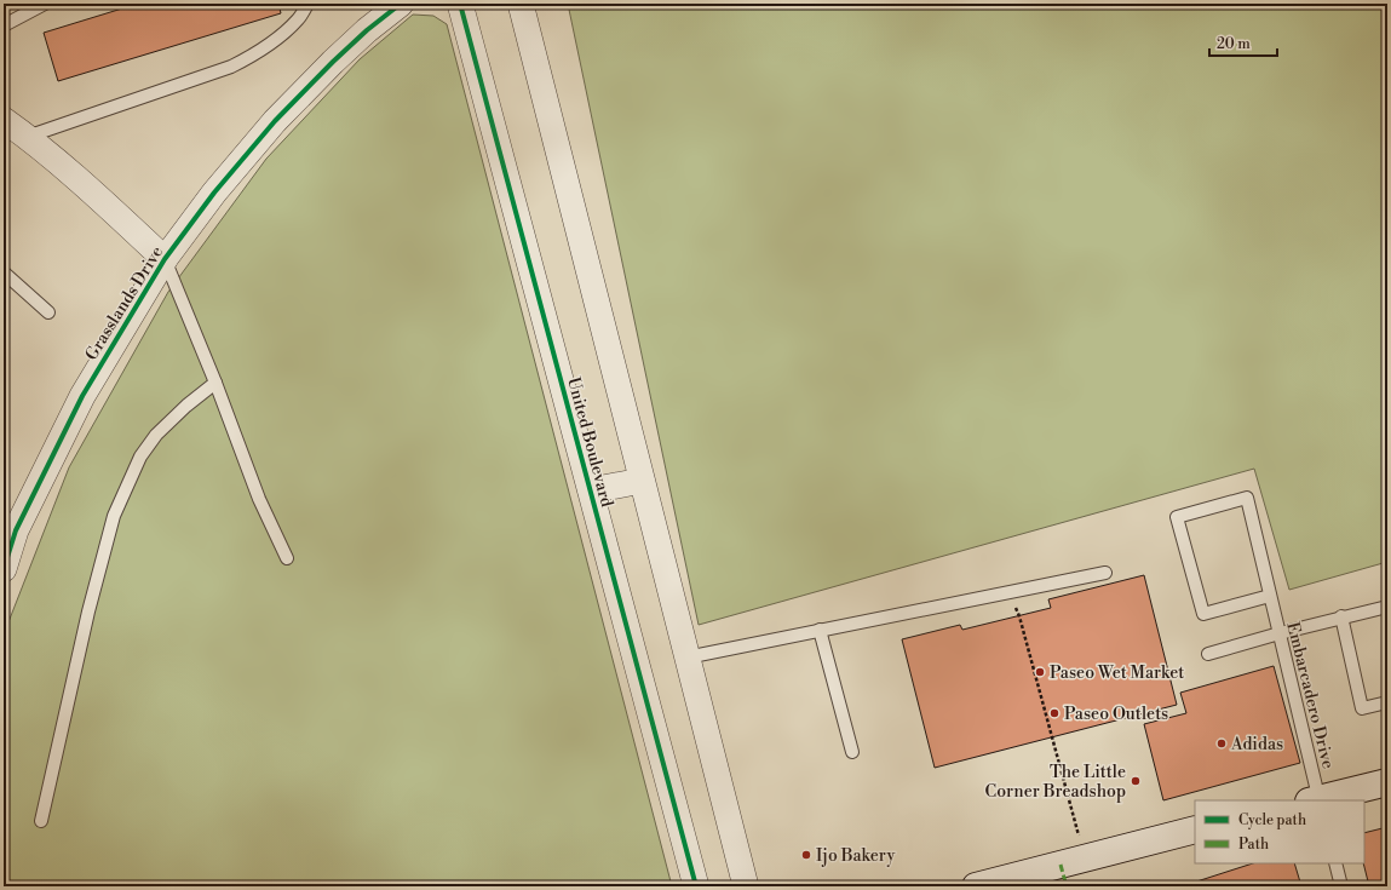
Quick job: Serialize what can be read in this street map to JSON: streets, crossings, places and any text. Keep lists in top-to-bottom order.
{
  "streets": {
    "street": ["Grasslands Drive", "United Boulevard"],
    "lane": ["Embarcadero Drive"]
  },
  "places": [
    "Paseo Wet Market",
    "Paseo Outlets",
    "Adidas",
    "The Little Corner Breadshop",
    "Ijo Bakery"
  ],
  "legend": ["Cycle path", "Path"],
  "scale_bar": "20 m"
}
